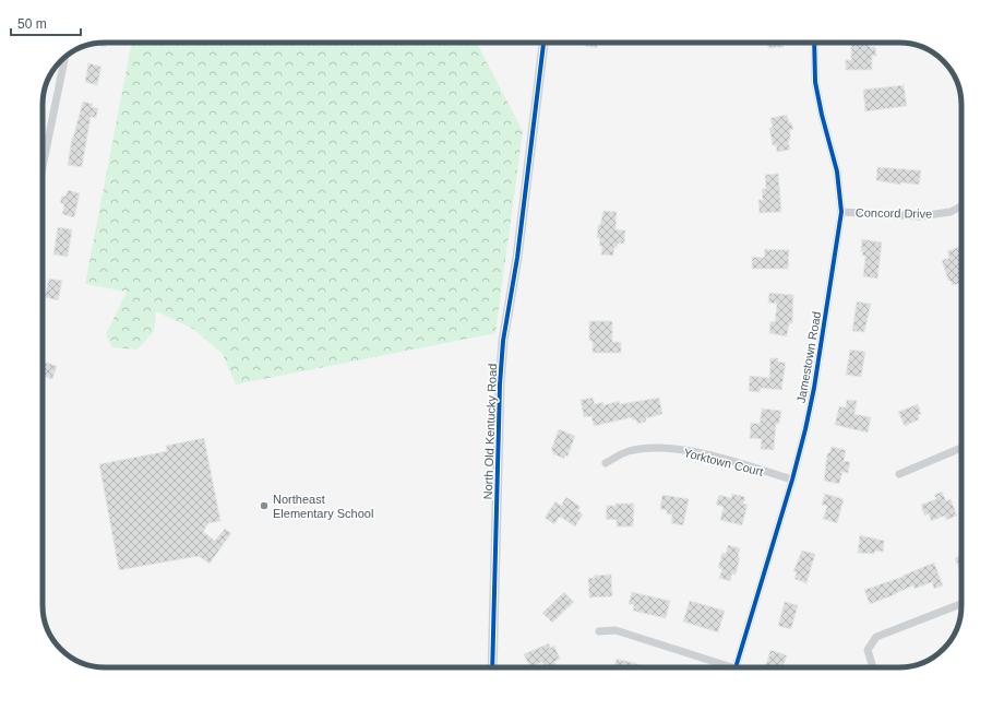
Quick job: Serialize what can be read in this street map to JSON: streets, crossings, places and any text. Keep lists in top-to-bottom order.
{
  "streets": {
    "street": [
      "Concord Drive",
      "Jamestown Road",
      "North Old Kentucky Road",
      "Yorktown Court"
    ]
  },
  "crossings": [
    ["Concord Drive", "Jamestown Road"],
    ["Jamestown Road", "Yorktown Court"]
  ],
  "places": ["Northeast Elementary School"],
  "scale_bar": "50 m"
}
